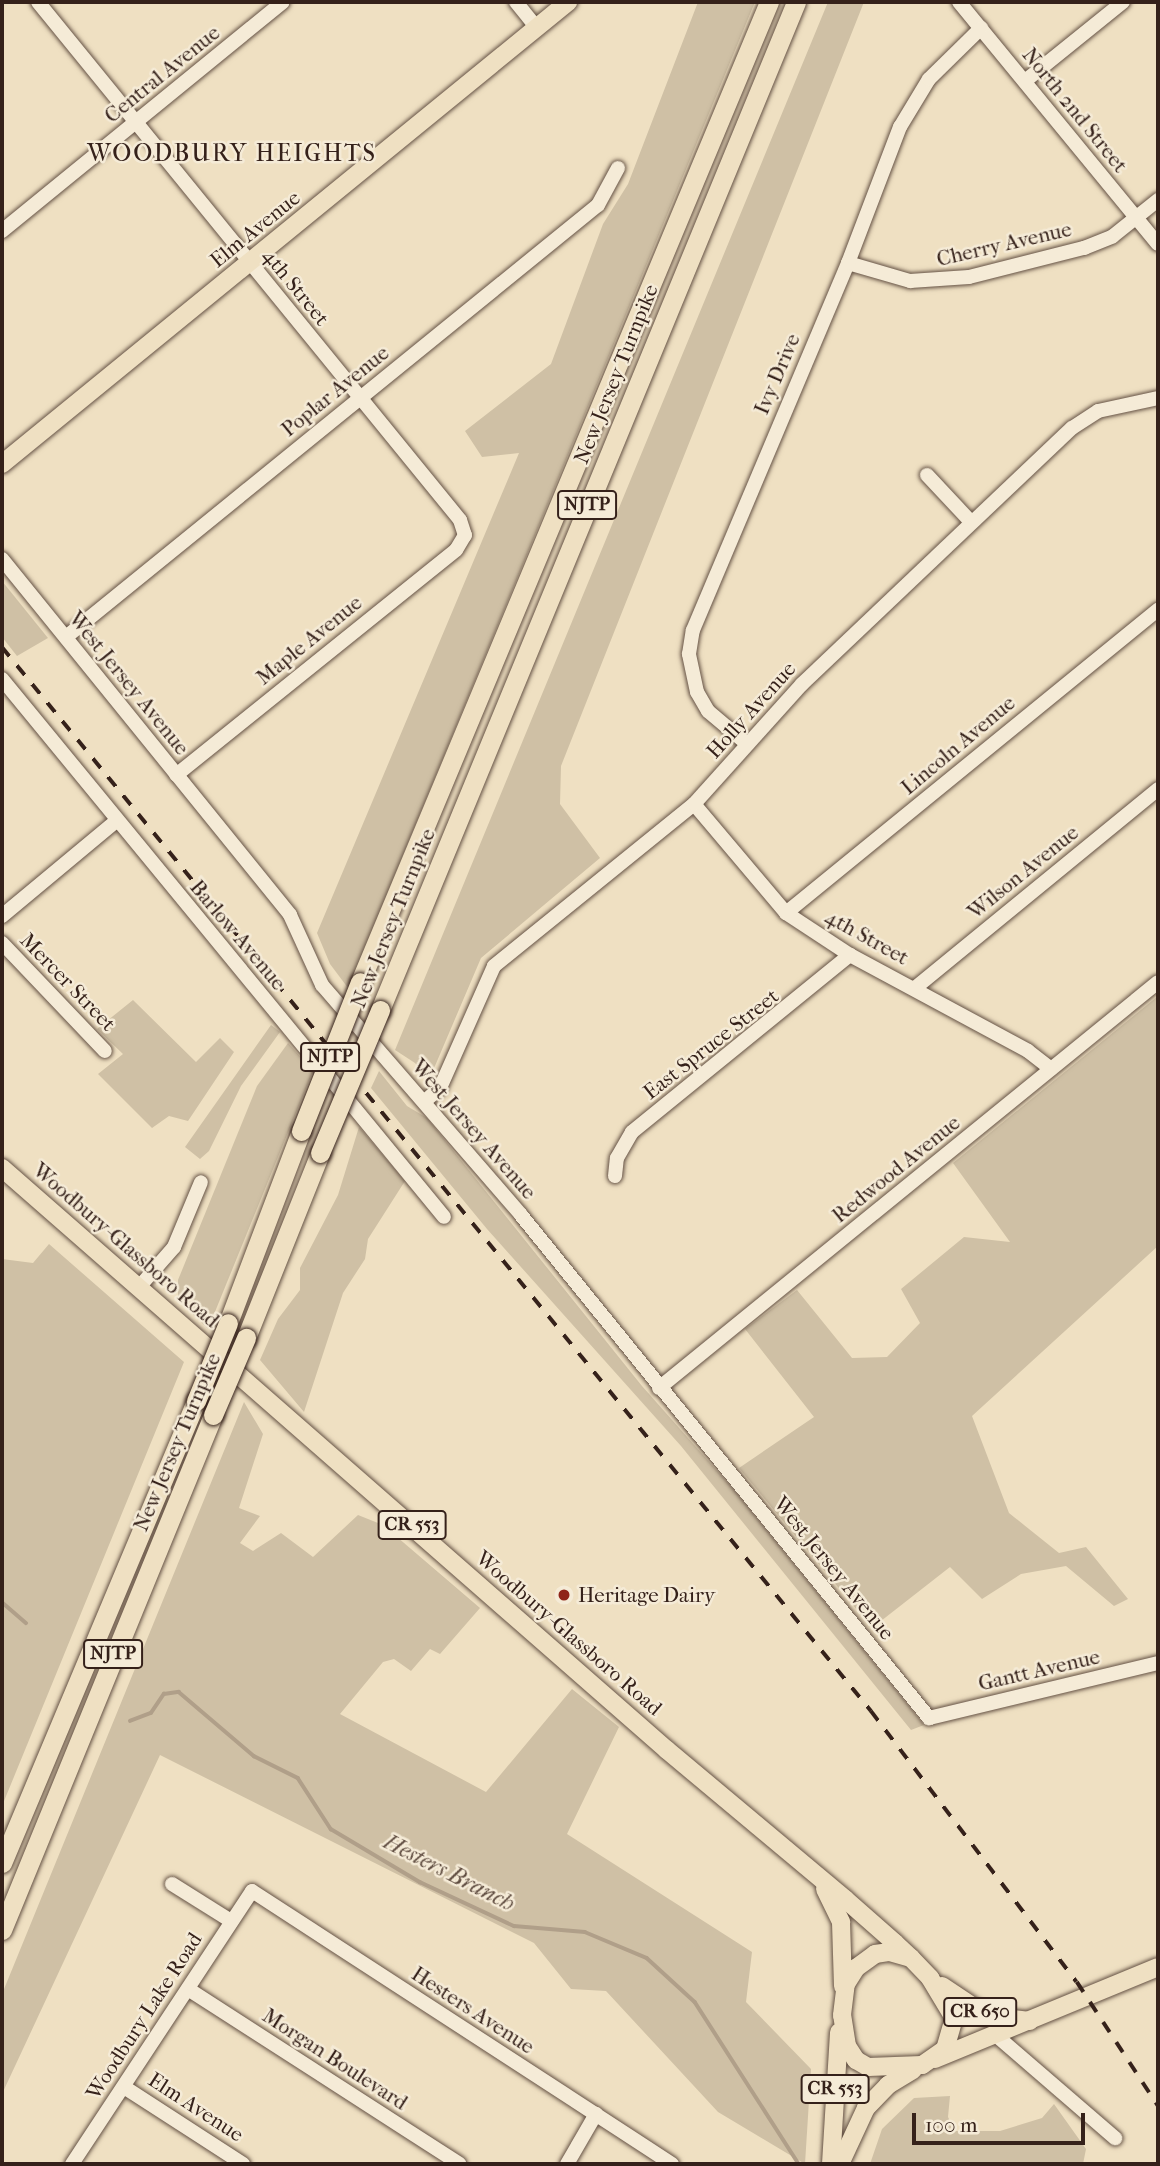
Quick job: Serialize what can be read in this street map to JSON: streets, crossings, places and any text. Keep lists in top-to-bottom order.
{
  "streets": {
    "highway": ["New Jersey Turnpike", "NJTP"],
    "main road": [
      "Elm Avenue",
      "Woodbury-Glassboro Road",
      "CR 553",
      "CR 650"
    ],
    "street": [
      "Central Avenue",
      "North 2nd Street",
      "Cherry Avenue",
      "4th Street",
      "Ivy Drive",
      "Poplar Avenue",
      "Maple Avenue",
      "West Jersey Avenue",
      "Holly Avenue",
      "Lincoln Avenue",
      "Wilson Avenue",
      "Barlow Avenue",
      "Mercer Street",
      "East Spruce Street",
      "Redwood Avenue",
      "Gantt Avenue",
      "Hesters Avenue",
      "Woodbury Lake Road",
      "Morgan Boulevard"
    ]
  },
  "crossings": [
    ["Central Avenue", "4th Street"],
    ["North 2nd Street", "Cherry Avenue"],
    ["North 2nd Street", "Ivy Drive"],
    ["Elm Avenue", "4th Street"],
    ["Elm Avenue", "Woodbury Lake Road"],
    ["Cherry Avenue", "Ivy Drive"],
    ["4th Street", "Poplar Avenue"],
    ["4th Street", "Maple Avenue"],
    ["4th Street", "Holly Avenue"],
    ["4th Street", "Lincoln Avenue"],
    ["4th Street", "Wilson Avenue"],
    ["4th Street", "East Spruce Street"],
    ["4th Street", "Redwood Avenue"],
    ["Ivy Drive", "Holly Avenue"],
    ["Poplar Avenue", "West Jersey Avenue"],
    ["Maple Avenue", "West Jersey Avenue"],
    ["West Jersey Avenue", "Holly Avenue"],
    ["West Jersey Avenue", "Redwood Avenue"],
    ["West Jersey Avenue", "Gantt Avenue"],
    ["Woodbury-Glassboro Road", "CR 553"],
    ["Woodbury-Glassboro Road", "CR 650"],
    ["CR 553", "CR 650"],
    ["Hesters Avenue", "Woodbury Lake Road"],
    ["Woodbury Lake Road", "Morgan Boulevard"]
  ],
  "districts": ["WOODBURY HEIGHTS"],
  "water": ["Hesters Branch"],
  "places": ["Heritage Dairy"],
  "scale_bar": "100 m"
}
